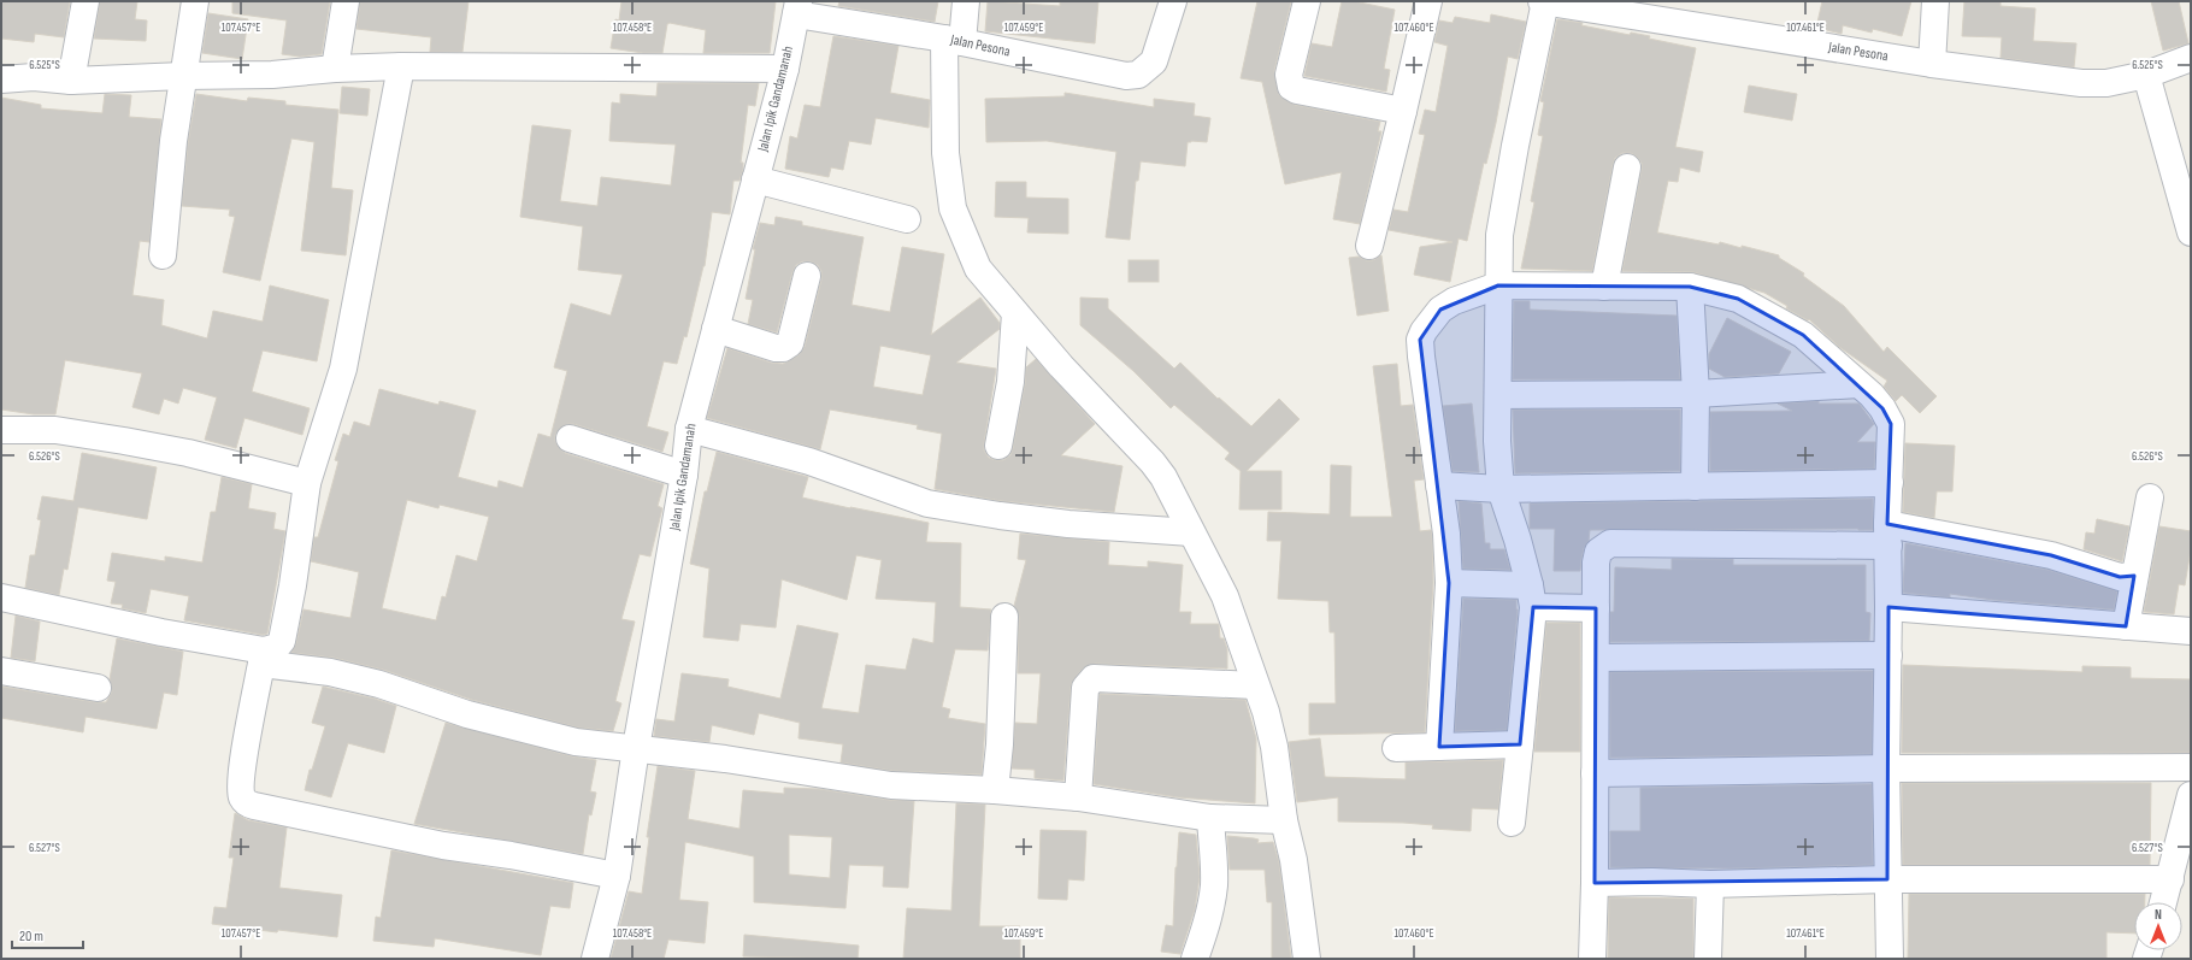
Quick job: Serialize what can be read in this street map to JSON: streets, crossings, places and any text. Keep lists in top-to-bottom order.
{
  "streets": {
    "street": ["Jalan Pesona", "Jalan Ipik Gandamanah"]
  },
  "crossings": [
    ["Jalan Pesona", "Jalan Ipik Gandamanah"]
  ],
  "scale_bar": "20 m",
  "north": "top",
  "coordinates": [
    "107.457°E",
    "107.458°E",
    "107.459°E",
    "107.460°E",
    "107.461°E",
    "6.525°S",
    "6.526°S",
    "6.527°S"
  ]
}
